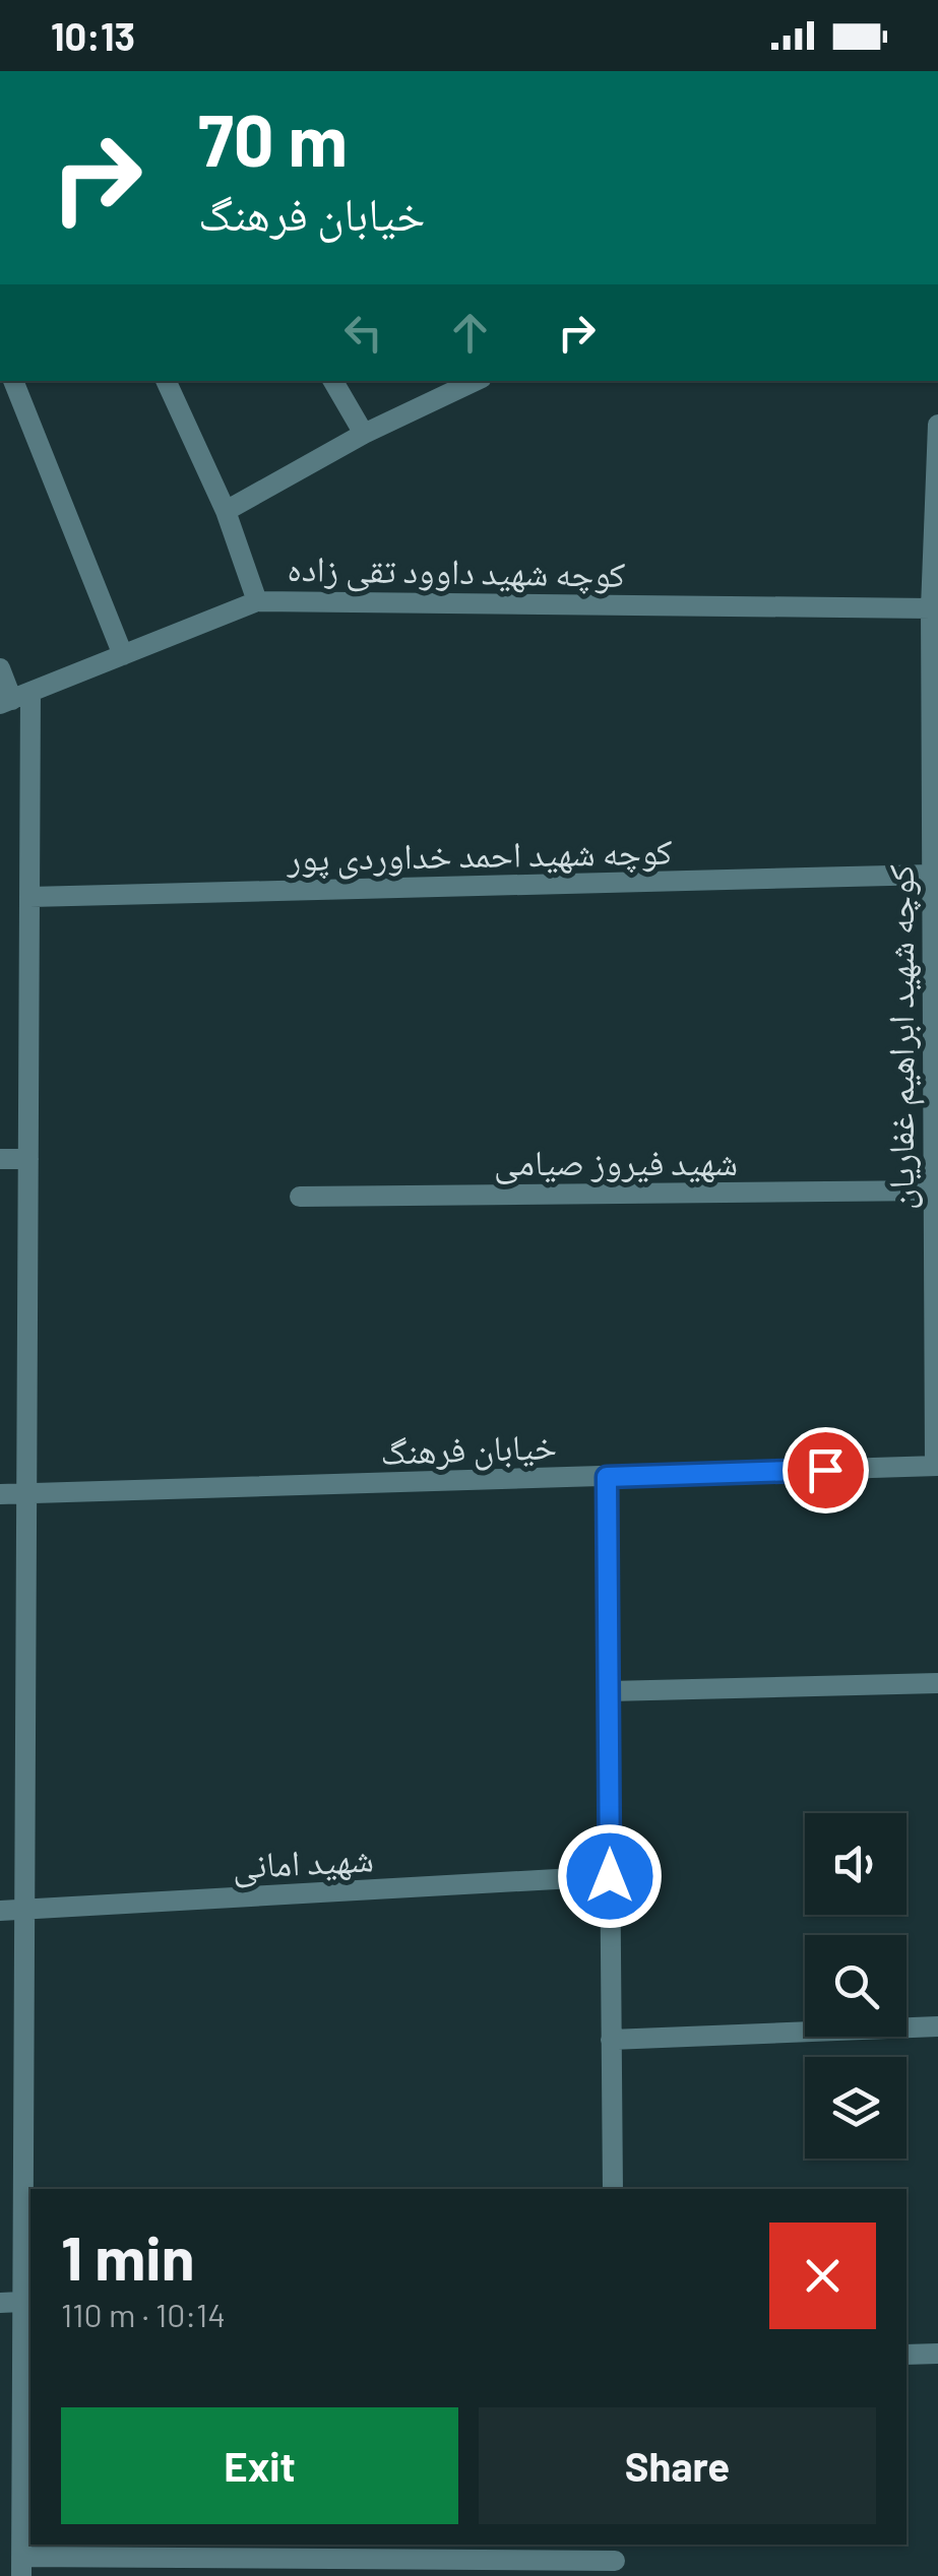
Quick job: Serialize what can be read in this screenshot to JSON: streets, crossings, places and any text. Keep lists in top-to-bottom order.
{
  "streets": {
    "street": [
      "کوچه شهید داوود تقی زاده",
      "کوچه شهید احمد خداوردی پور",
      "کوچه شهید ابراهیم غفاریان",
      "شهید فیروز صیامی",
      "خیابان فرهنگ",
      "شهید امانی"
    ]
  },
  "crossings": [
    ["کوچه شهید داوود تقی زاده", "کوچه شهید ابراهیم غفاریان"],
    ["کوچه شهید احمد خداوردی پور", "کوچه شهید ابراهیم غفاریان"],
    ["کوچه شهید ابراهیم غفاریان", "شهید فیروز صیامی"],
    ["کوچه شهید ابراهیم غفاریان", "خیابان فرهنگ"]
  ],
  "page": {
    "status": "10:13",
    "turn": ["70 m", "خیابان فرهنگ"],
    "heading": ["1 min", "110 m · 10:14"],
    "buttons": ["Exit", "Share"]
  }
}
